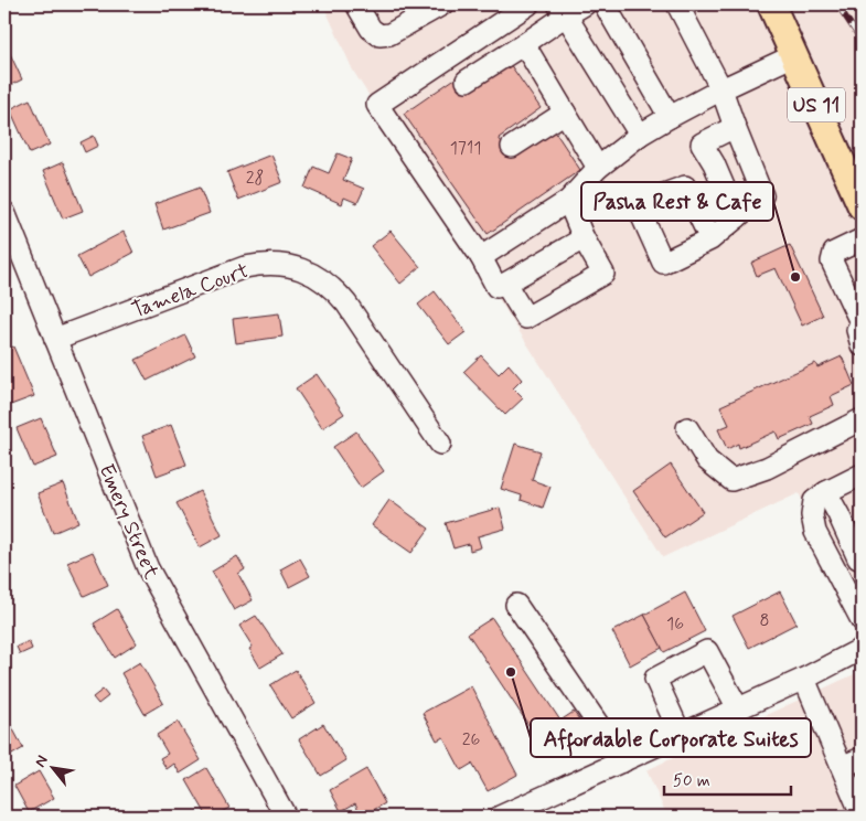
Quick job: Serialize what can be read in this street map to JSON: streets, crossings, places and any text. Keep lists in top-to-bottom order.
{
  "streets": {
    "main road": ["US 11"],
    "street": ["Tamela Court", "Emery Street"]
  },
  "crossings": [
    ["Tamela Court", "Emery Street"]
  ],
  "places": ["Pasha Rest & Cafe", "Affordable Corporate Suites"],
  "house_numbers": [
    "1711",
    "28",
    "8",
    "16",
    "26"
  ],
  "scale_bar": "50 m",
  "north": "top left"
}
